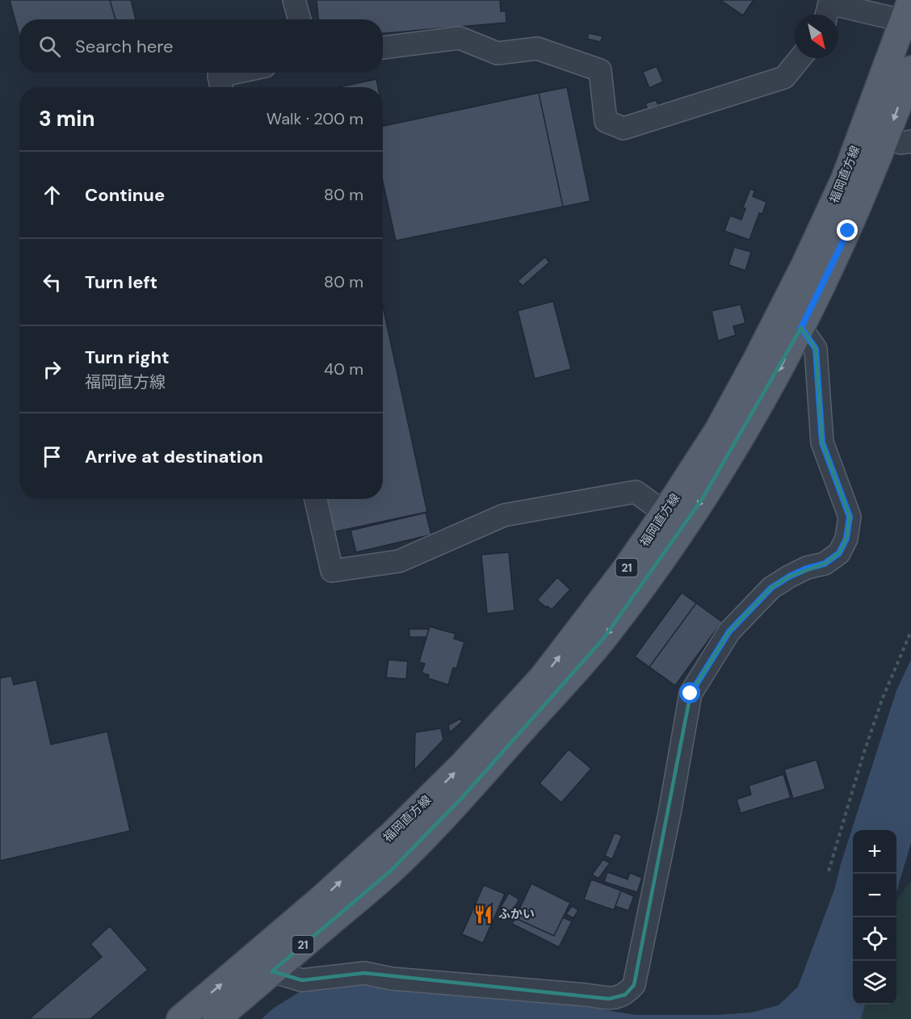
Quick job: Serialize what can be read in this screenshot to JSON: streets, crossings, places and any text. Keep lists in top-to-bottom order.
{
  "streets": {
    "main road": ["福岡直方線", "21"]
  },
  "places": {
    "restaurant": ["ふかい"]
  },
  "north": "bottom right",
  "page": {
    "search": "Search here",
    "heading": ["3 min", "Walk · 200 m"],
    "list": [
      ["Continue", "80 m"],
      ["Turn left", "80 m"],
      ["Turn right", "福岡直方線", "40 m"],
      "Arrive at destination"
    ],
    "map_buttons": ["+", "−"]
  }
}
